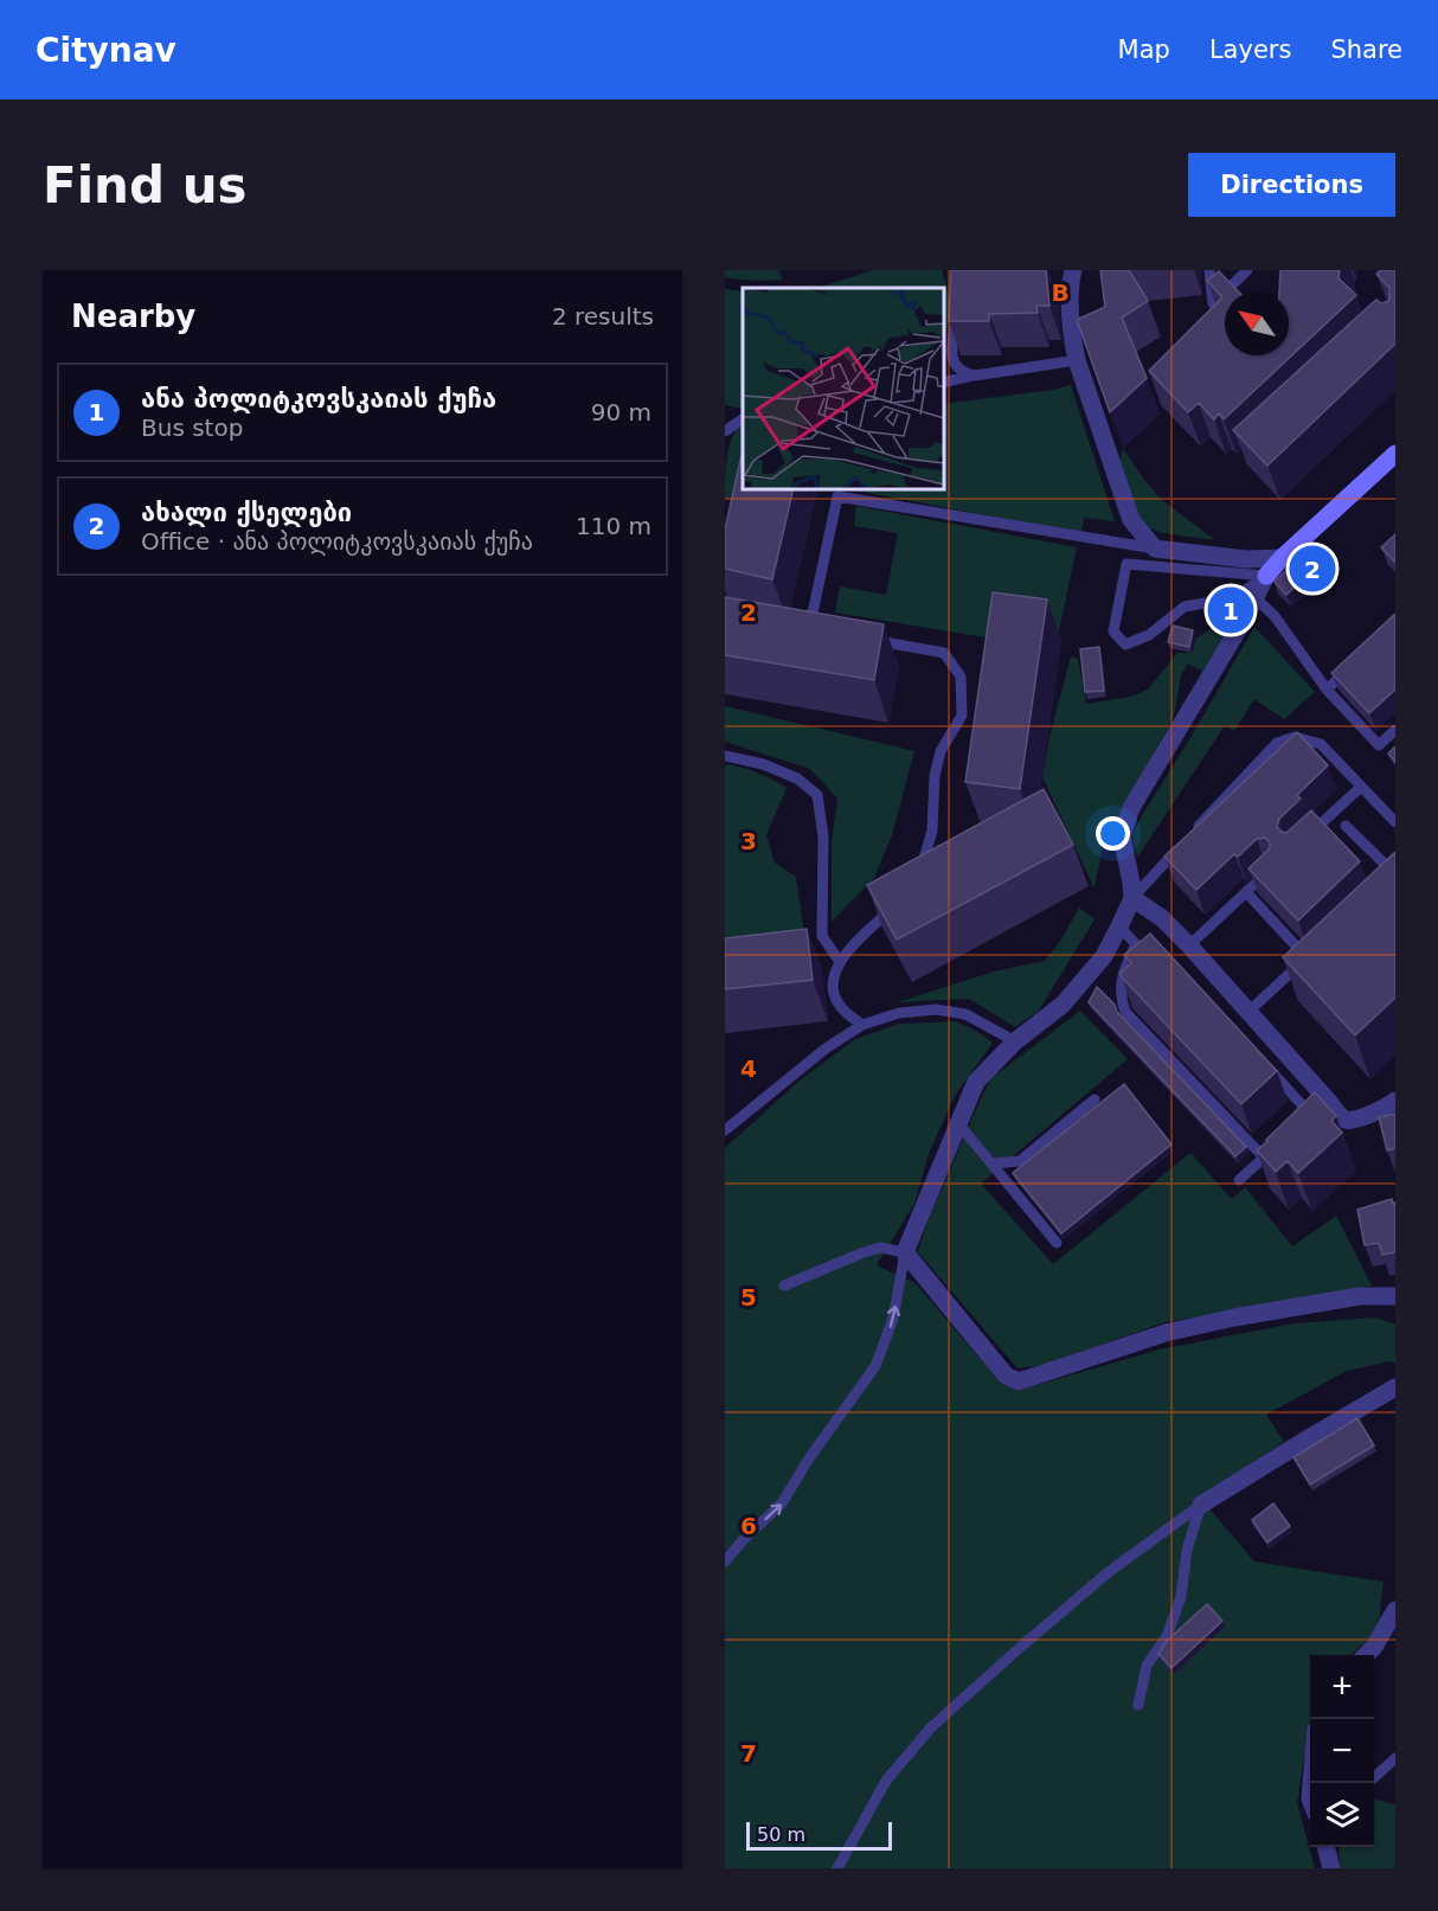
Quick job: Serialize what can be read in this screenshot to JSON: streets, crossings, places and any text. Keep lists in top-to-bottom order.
{
  "scale_bar": "50 m",
  "north": "top left",
  "page": {
    "header": "Citynav",
    "nav": ["Map", "Layers", "Share"],
    "buttons": "Directions",
    "title": "Find us",
    "heading": ["Nearby", "2 results"],
    "list": [
      {
        "mark": "1",
        "name": "ანა პოლიტკოვსკაიას ქუჩა",
        "note": "Bus stop",
        "value": "90 m"
      },
      {
        "mark": "2",
        "name": "ახალი ქსელები",
        "note": "Office · ანა პოლიტკოვსკაიას ქუჩა",
        "value": "110 m"
      }
    ],
    "pins": ["2", "1"],
    "map_buttons": ["+", "−"],
    "scale": "50 m"
  },
  "grid": {
    "columns": ["B"],
    "rows": [
      "2",
      "3",
      "4",
      "5",
      "6",
      "7"
    ]
  }
}
